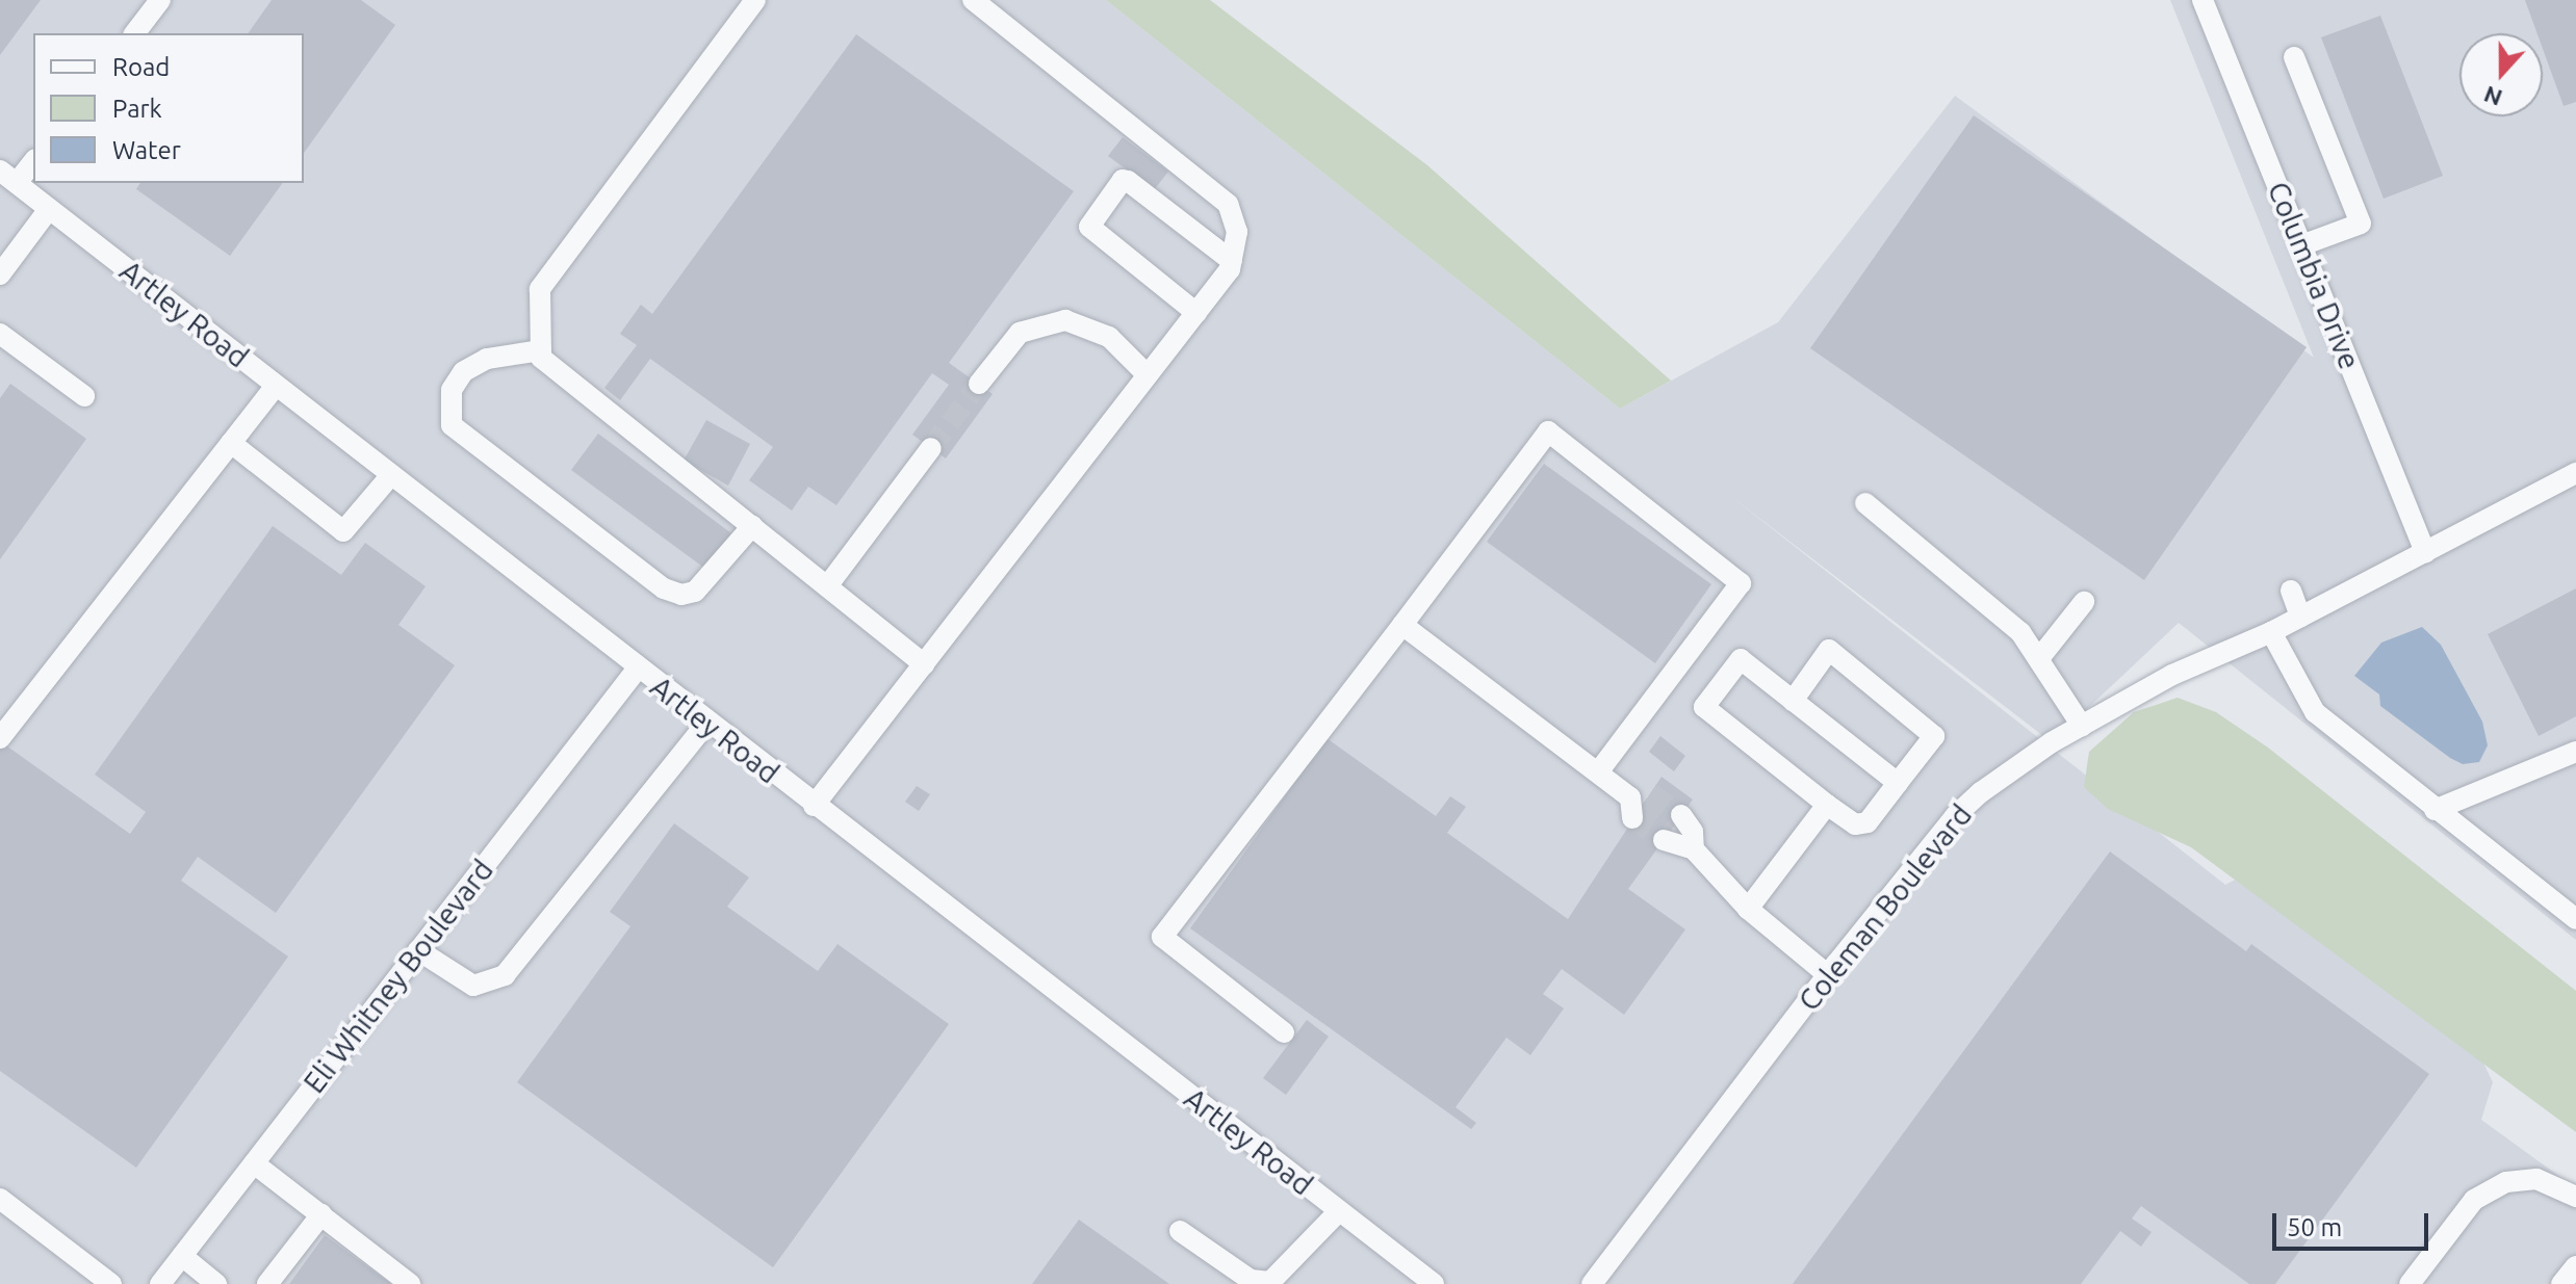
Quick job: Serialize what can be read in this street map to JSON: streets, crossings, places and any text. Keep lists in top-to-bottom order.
{
  "streets": {
    "street": [
      "Columbia Drive",
      "Artley Road",
      "Coleman Boulevard",
      "Eli Whitney Boulevard"
    ]
  },
  "crossings": [
    ["Columbia Drive", "Coleman Boulevard"],
    ["Artley Road", "Eli Whitney Boulevard"]
  ],
  "legend": ["Road", "Park", "Water"],
  "scale_bar": "50 m",
  "north": "bottom"
}
